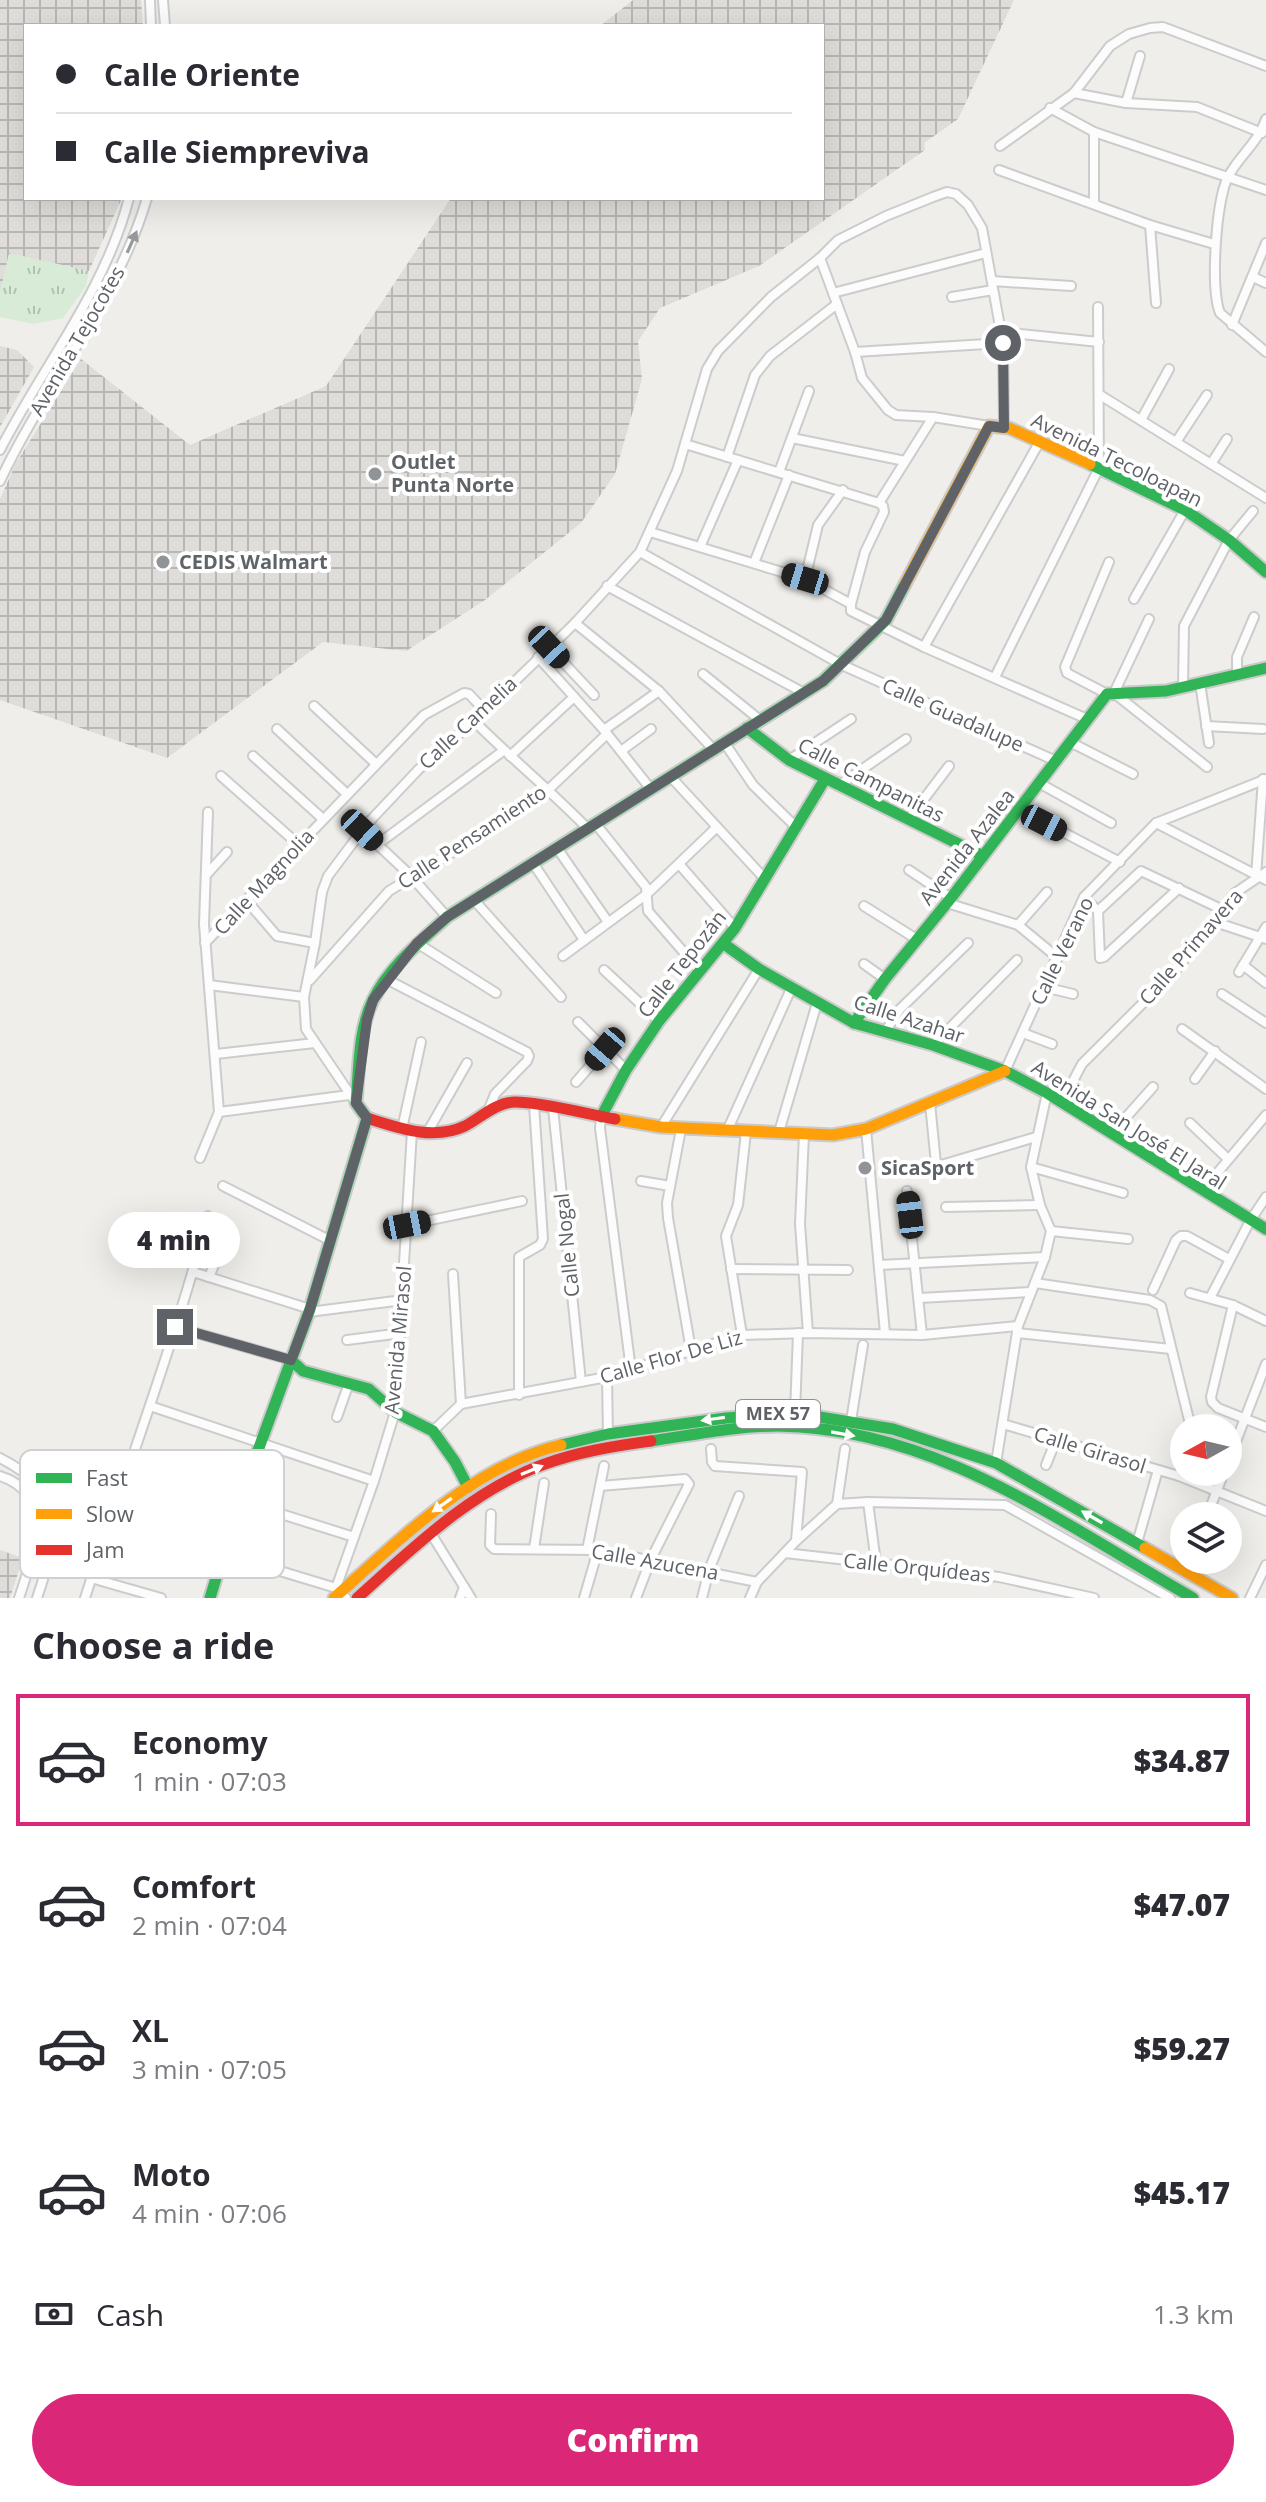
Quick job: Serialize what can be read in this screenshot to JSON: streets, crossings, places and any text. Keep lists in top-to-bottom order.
{
  "streets": {
    "street": [
      "Avenida Tejocotes",
      "Avenida Tecoloapan",
      "Calle Guadalupe",
      "Calle Camelia",
      "Calle Campanitas",
      "Calle Pensamiento",
      "Avenida Azalea",
      "Calle Magnolia",
      "Calle Primavera",
      "Calle Verano",
      "Calle Tepozán",
      "Calle Azahar",
      "Avenida San José El Jaral",
      "Calle Nogal",
      "Avenida Mirasol",
      "Calle Flor De Liz",
      "MEX 57",
      "Calle Girasol",
      "Calle Azucena",
      "Calle Orquídeas"
    ]
  },
  "crossings": [
    ["Calle Guadalupe", "Calle Camelia"],
    ["Calle Guadalupe", "Avenida Azalea"],
    ["Calle Camelia", "Calle Pensamiento"],
    ["Calle Camelia", "Calle Magnolia"],
    ["Calle Campanitas", "Avenida Azalea"],
    ["Calle Campanitas", "Calle Tepozán"],
    ["Avenida Azalea", "Calle Azahar"],
    ["Calle Primavera", "Avenida San José El Jaral"],
    ["Calle Verano", "Calle Azahar"],
    ["Calle Verano", "Avenida San José El Jaral"],
    ["Calle Tepozán", "Calle Azahar"],
    ["Calle Tepozán", "Avenida San José El Jaral"],
    ["Calle Azahar", "Avenida San José El Jaral"],
    ["Avenida San José El Jaral", "Calle Nogal"],
    ["Avenida San José El Jaral", "Avenida Mirasol"],
    ["Calle Nogal", "Calle Flor De Liz"],
    ["Avenida Mirasol", "MEX 57"]
  ],
  "places": ["Outlet Punta Norte", "CEDIS Walmart", "SicaSport"],
  "legend": ["Fast", "Slow", "Jam"],
  "north": "left",
  "page": {
    "banner": ["Calle Oriente", "Calle Siempreviva"],
    "bubble": "4 min",
    "heading": "Choose a ride",
    "list": [
      {
        "name": "Economy",
        "note": "1 min · 07:03",
        "value": "$34.87"
      },
      {
        "name": "Comfort",
        "note": "2 min · 07:04",
        "value": "$47.07"
      },
      {
        "name": "XL",
        "note": "3 min · 07:05",
        "value": "$59.27"
      },
      {
        "name": "Moto",
        "note": "4 min · 07:06",
        "value": "$45.17"
      }
    ],
    "pay": ["Cash", "1.3 km"],
    "buttons": "Confirm"
  }
}
